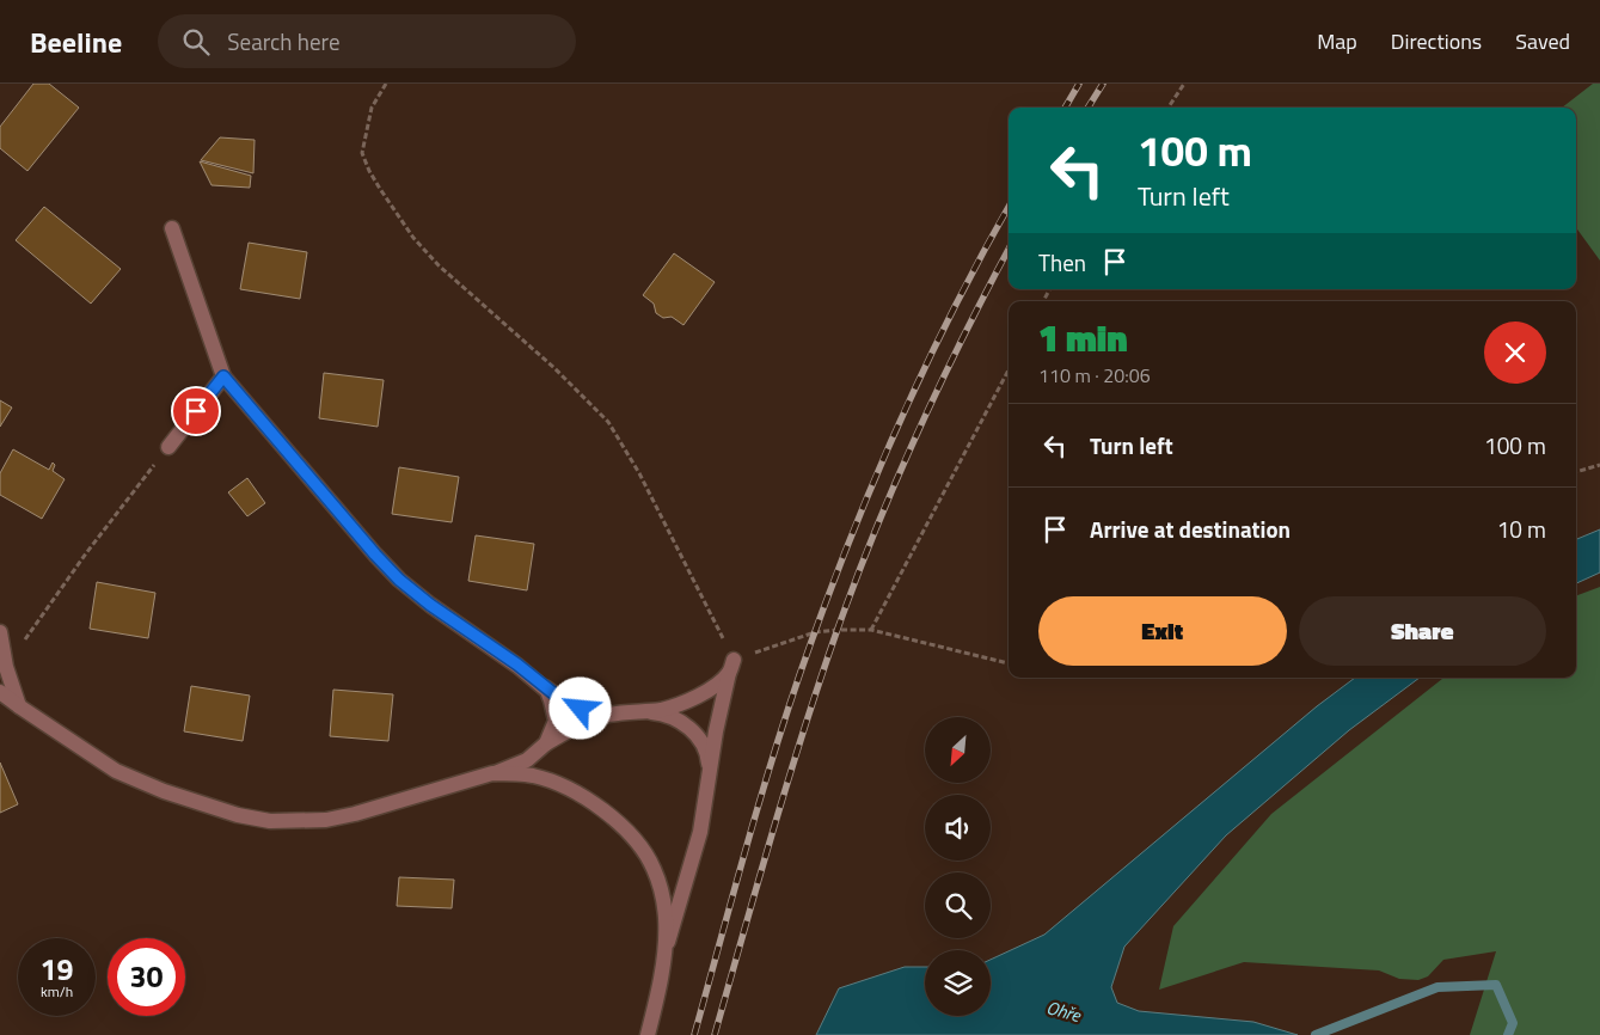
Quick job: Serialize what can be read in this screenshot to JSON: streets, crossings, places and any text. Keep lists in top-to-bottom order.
{
  "water": ["Ohře"],
  "north": "bottom left",
  "page": {
    "header": "Beeline",
    "search": "Search here",
    "nav": ["Map", "Directions", "Saved"],
    "turn": ["100 m", "Turn left"],
    "then": "Then",
    "heading": ["1 min", "110 m · 20:06"],
    "list": [
      {
        "name": "Turn left",
        "value": "100 m"
      },
      {
        "name": "Arrive at destination",
        "value": "10 m"
      }
    ],
    "buttons": ["Exit", "Share"],
    "speed": "19 km/h",
    "limit": "30"
  }
}
